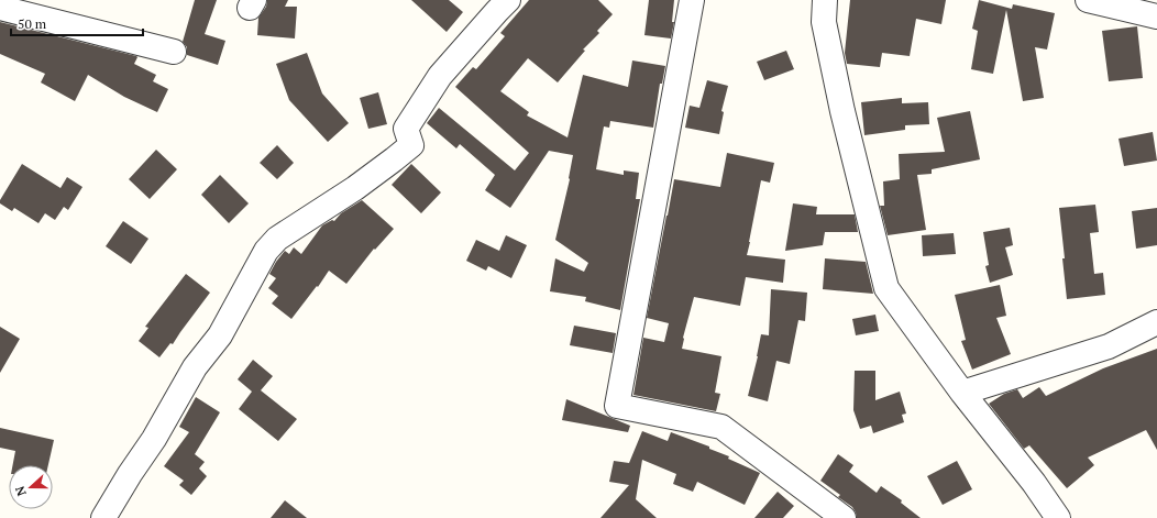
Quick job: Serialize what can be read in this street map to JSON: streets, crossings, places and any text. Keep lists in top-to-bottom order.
{
  "scale_bar": "50 m",
  "north": "left"
}
